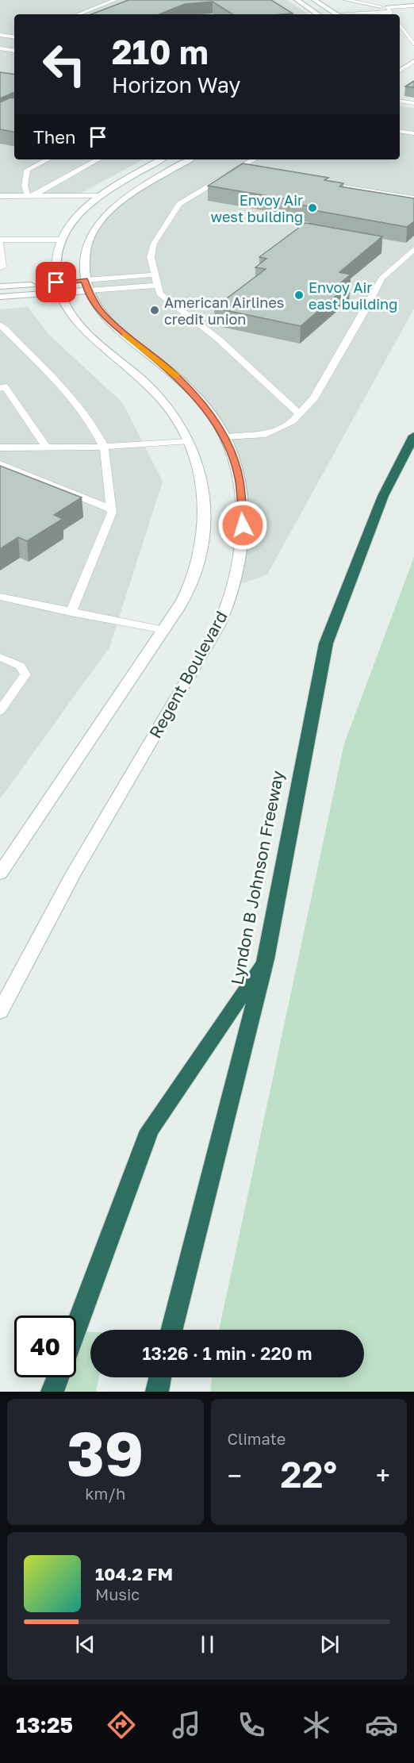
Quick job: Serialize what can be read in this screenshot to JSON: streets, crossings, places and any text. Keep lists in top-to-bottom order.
{
  "streets": {
    "highway": ["Lyndon B Johnson Freeway"],
    "street": ["Regent Boulevard"]
  },
  "places": ["Envoy Air west building", "Envoy Air east building", "American Airlines credit union"],
  "page": {
    "turn": ["210 m", "Horizon Way"],
    "then": "Then",
    "limit": "40",
    "trip": "13:26 · 1 min · 220 m",
    "tile": [
      ["39", "km/h"],
      "Climate"
    ],
    "heat": ["−", "22°", "+"],
    "song": ["104.2 FM", "Music"],
    "tabs": "13:25"
  }
}
